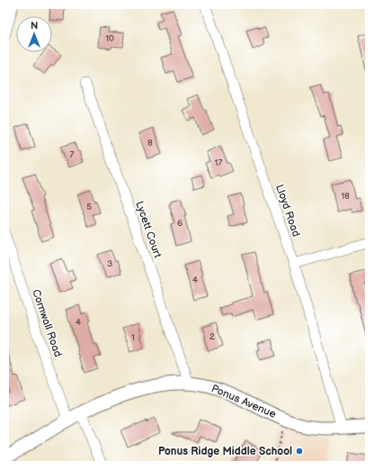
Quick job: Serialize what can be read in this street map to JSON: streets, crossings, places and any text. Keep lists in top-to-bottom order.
{
  "streets": {
    "street": [
      "Lloyd Road",
      "Lycett Court",
      "Cornwall Road",
      "Ponus Avenue"
    ]
  },
  "crossings": [
    ["Lloyd Road", "Ponus Avenue"],
    ["Lycett Court", "Ponus Avenue"],
    ["Cornwall Road", "Ponus Avenue"]
  ],
  "places": ["Ponus Ridge Middle School"],
  "house_numbers": [
    "10",
    "8",
    "7",
    "17",
    "18",
    "5",
    "6",
    "3",
    "4",
    "4",
    "2",
    "1"
  ],
  "north": "top"
}
